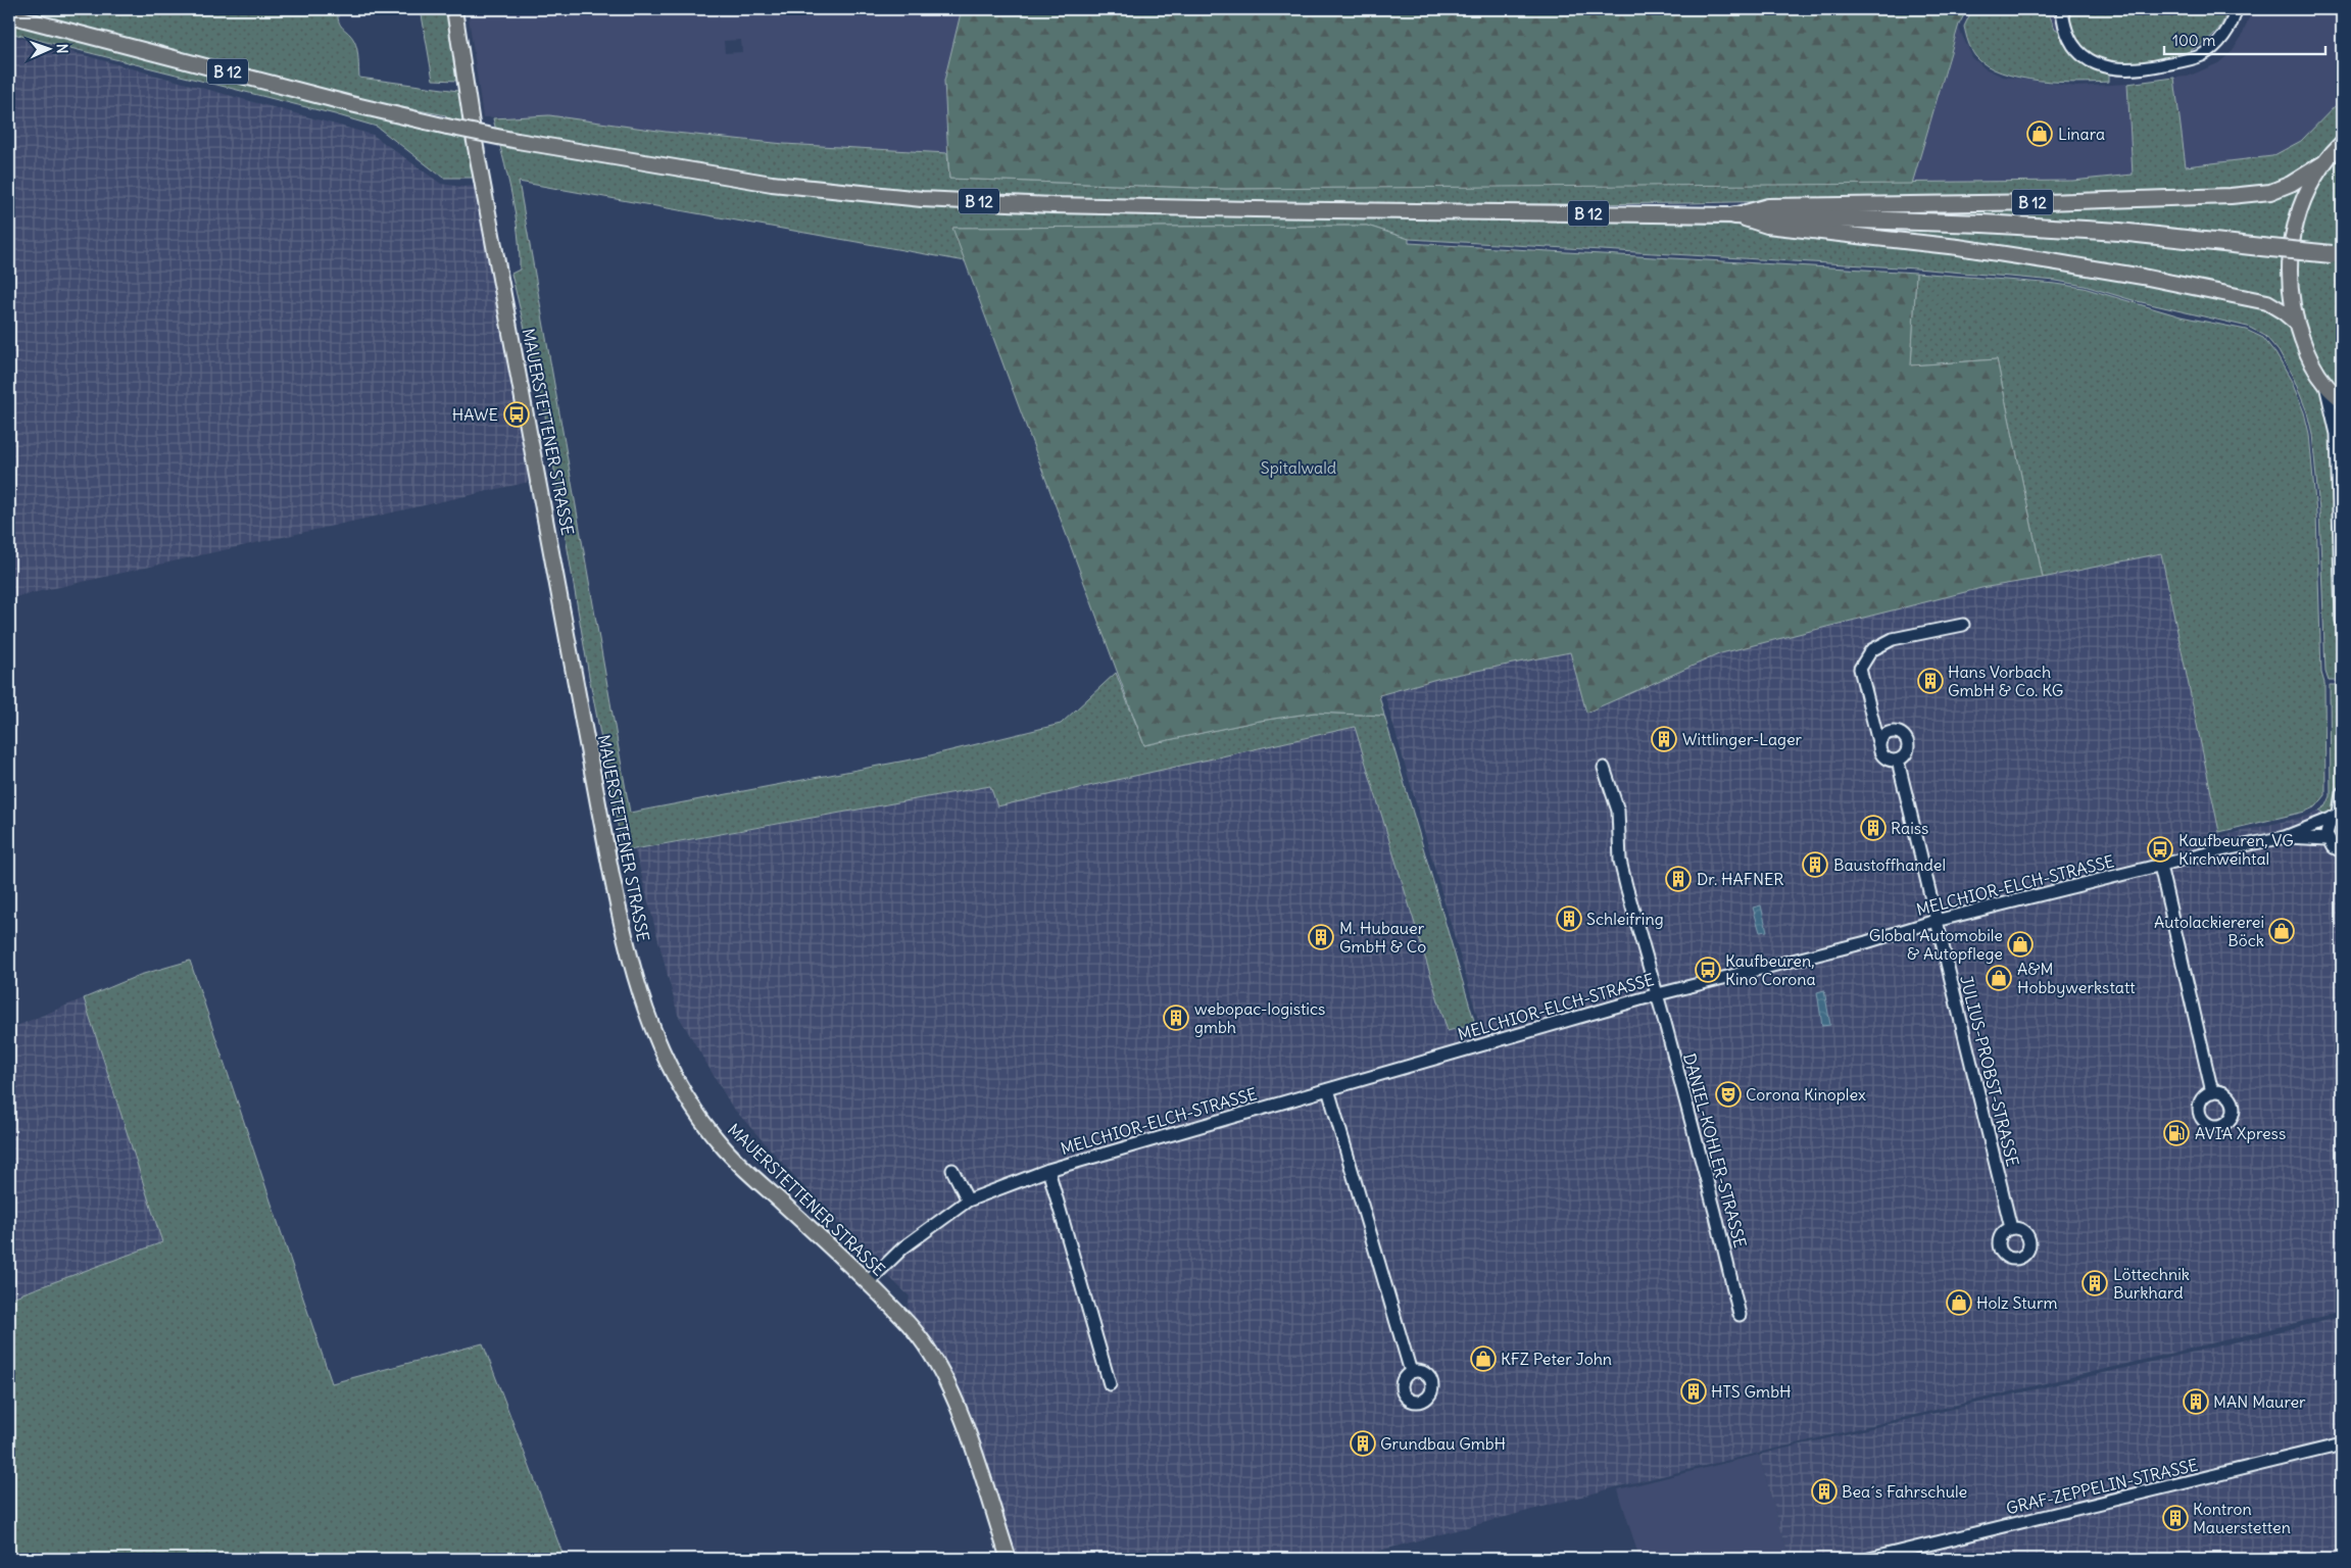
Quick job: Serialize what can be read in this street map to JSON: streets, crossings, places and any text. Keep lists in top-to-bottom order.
{
  "streets": {
    "highway": ["B 12"],
    "main road": ["MAUERSTETTENER STRASSE"],
    "street": [
      "MELCHIOR-ELCH-STRASSE",
      "JULIUS-PROBST-STRASSE",
      "DANIEL-KOHLER-STRASSE",
      "GRAF-ZEPPELIN-STRASSE"
    ]
  },
  "crossings": [
    ["MAUERSTETTENER STRASSE", "MELCHIOR-ELCH-STRASSE"],
    ["MELCHIOR-ELCH-STRASSE", "JULIUS-PROBST-STRASSE"],
    ["MELCHIOR-ELCH-STRASSE", "DANIEL-KOHLER-STRASSE"]
  ],
  "parks": ["Spitalwald"],
  "places": {
    "shop": [
      "Linara",
      "Autolackiererei Böck",
      "Global Automobile & Autopflege",
      "A&M Hobbywerkstatt",
      "Holz Sturm",
      "KFZ Peter John"
    ],
    "bus stop": ["HAWE", "Kaufbeuren, VG Kirchweihtal", "Kaufbeuren, Kino Corona"],
    "building": [
      "Hans Vorbach GmbH & Co. KG",
      "Wittlinger-Lager",
      "Raiss",
      "Baustoffhandel",
      "Dr. HAFNER",
      "Schleifring",
      "M. Hubauer GmbH & Co",
      "webopac-logistics gmbh",
      "Löttechnik Burkhard",
      "HTS GmbH",
      "MAN Maurer",
      "Grundbau GmbH",
      "Bea´s Fahrschule",
      "Kontron Mauerstetten"
    ],
    "theatre": ["Corona Kinoplex"],
    "fuel station": ["AVIA Xpress"]
  },
  "scale_bar": "100 m",
  "north": "right"
}
